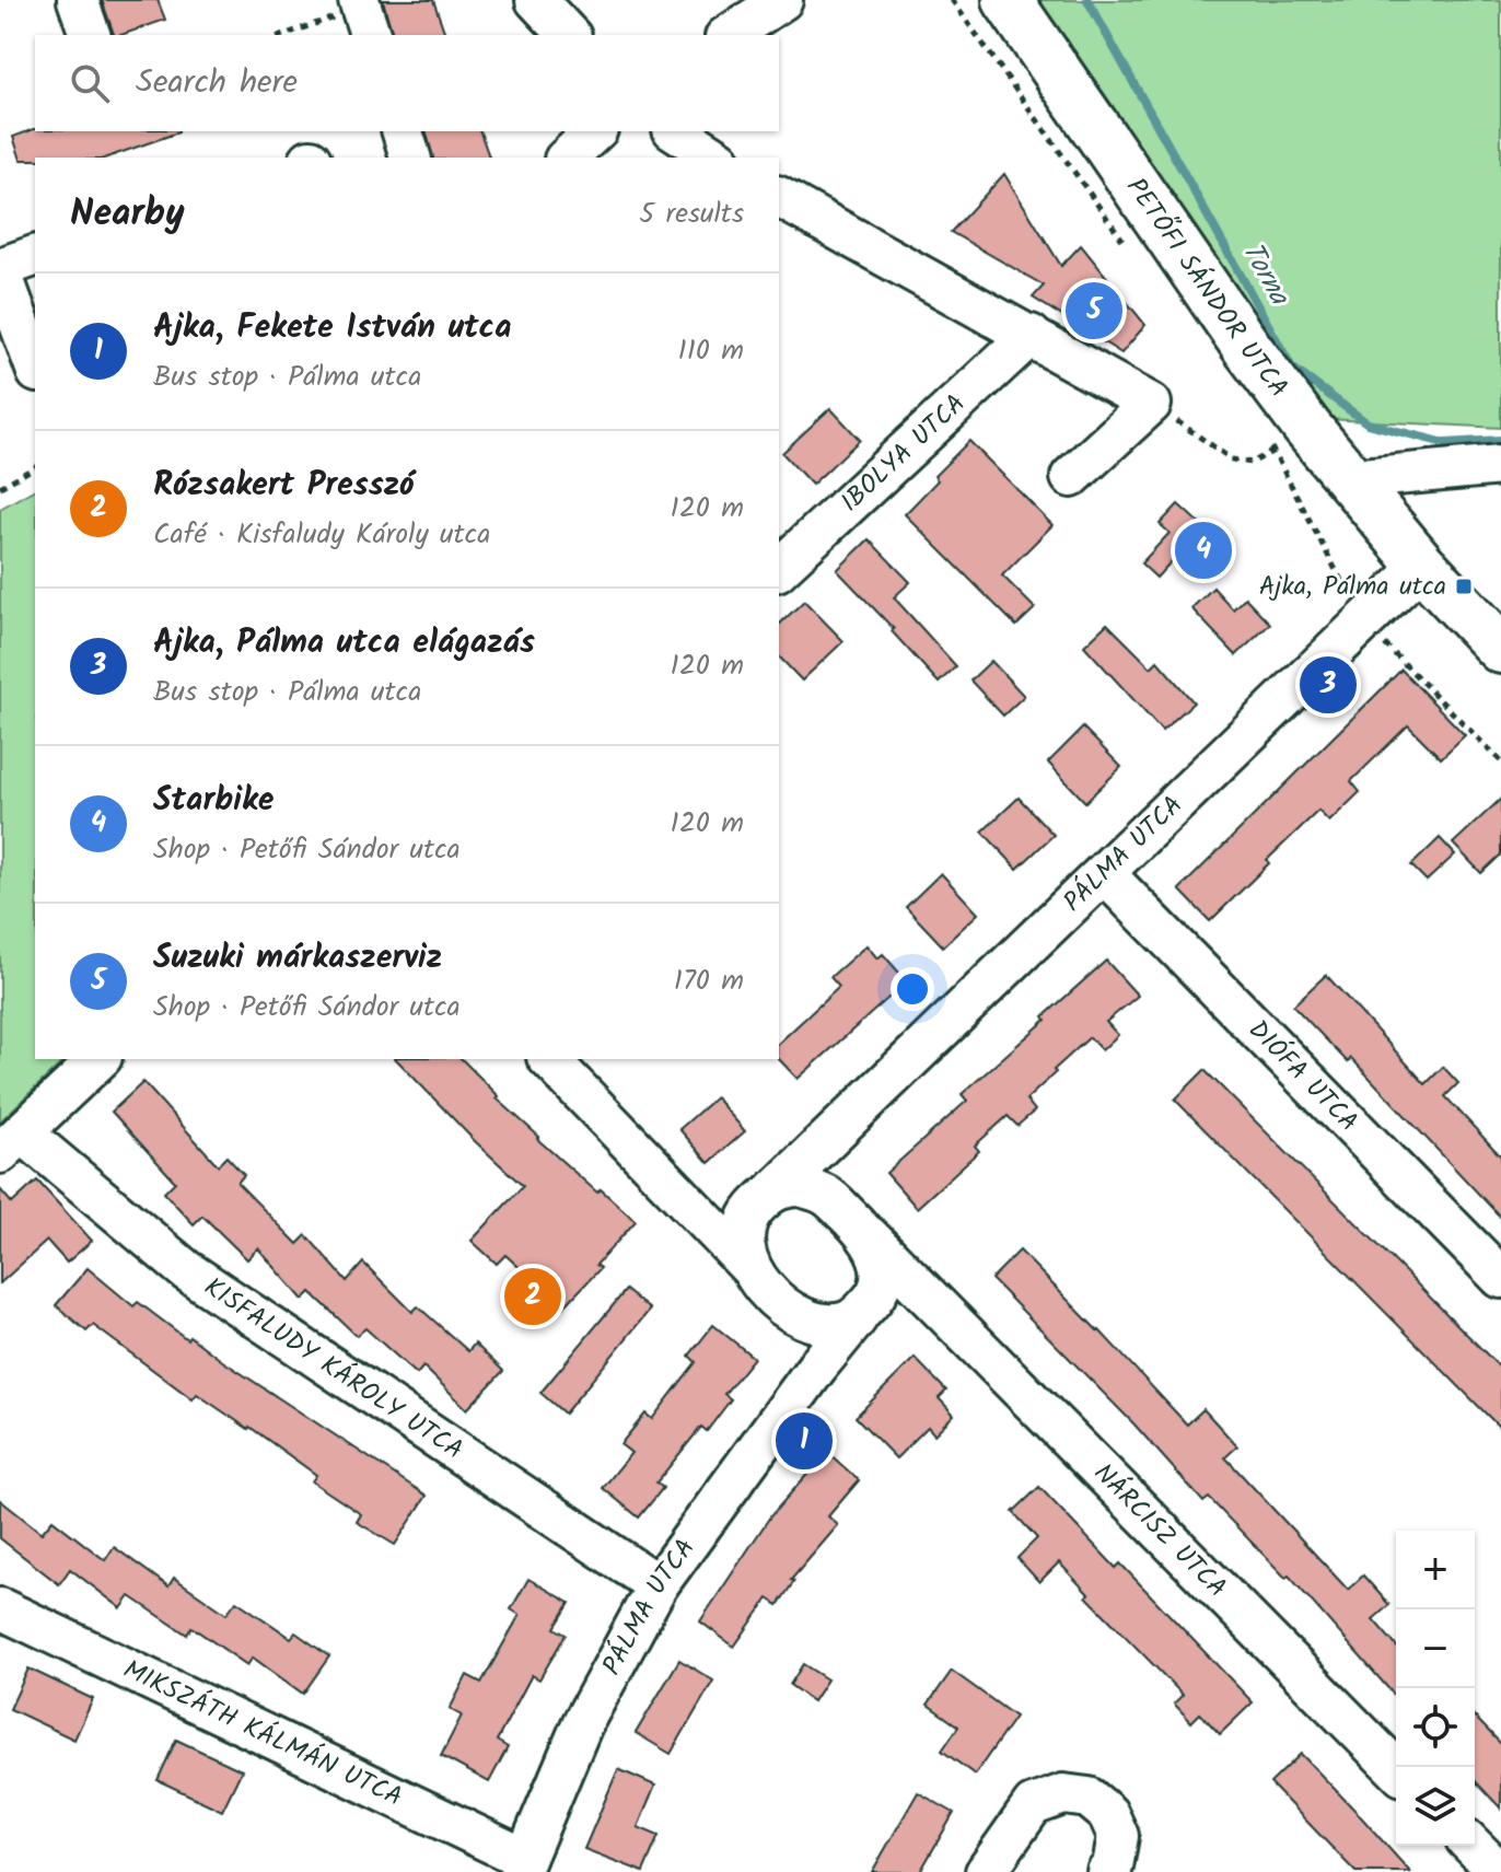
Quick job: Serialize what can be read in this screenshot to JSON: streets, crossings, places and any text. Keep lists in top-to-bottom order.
{
  "streets": {
    "main road": ["PETŐFI SÁNDOR UTCA"],
    "street": [
      "IBOLYA UTCA",
      "PÁLMA UTCA",
      "DIÓFA UTCA",
      "KISFALUDY KÁROLY UTCA",
      "NÁRCISZ UTCA",
      "MIKSZÁTH KÁLMÁN UTCA"
    ]
  },
  "crossings": [
    ["PETŐFI SÁNDOR UTCA", "PÁLMA UTCA"],
    ["PÁLMA UTCA", "DIÓFA UTCA"],
    ["PÁLMA UTCA", "KISFALUDY KÁROLY UTCA"],
    ["PÁLMA UTCA", "NÁRCISZ UTCA"],
    ["PÁLMA UTCA", "MIKSZÁTH KÁLMÁN UTCA"]
  ],
  "water": ["Torna"],
  "places": {
    "transit": ["Ajka, Pálma utca"]
  },
  "page": {
    "search": "Search here",
    "heading": ["Nearby", "5 results"],
    "list": [
      {
        "mark": "1",
        "name": "Ajka, Fekete István utca",
        "note": "Bus stop · Pálma utca",
        "value": "110 m"
      },
      {
        "mark": "2",
        "name": "Rózsakert Presszó",
        "note": "Café · Kisfaludy Károly utca",
        "value": "120 m"
      },
      {
        "mark": "3",
        "name": "Ajka, Pálma utca elágazás",
        "note": "Bus stop · Pálma utca",
        "value": "120 m"
      },
      {
        "mark": "4",
        "name": "Starbike",
        "note": "Shop · Petőfi Sándor utca",
        "value": "120 m"
      },
      {
        "mark": "5",
        "name": "Suzuki márkaszerviz",
        "note": "Shop · Petőfi Sándor utca",
        "value": "170 m"
      }
    ],
    "pins": [
      "5",
      "4",
      "3",
      "2",
      "1"
    ],
    "map_buttons": ["+", "−"]
  }
}
